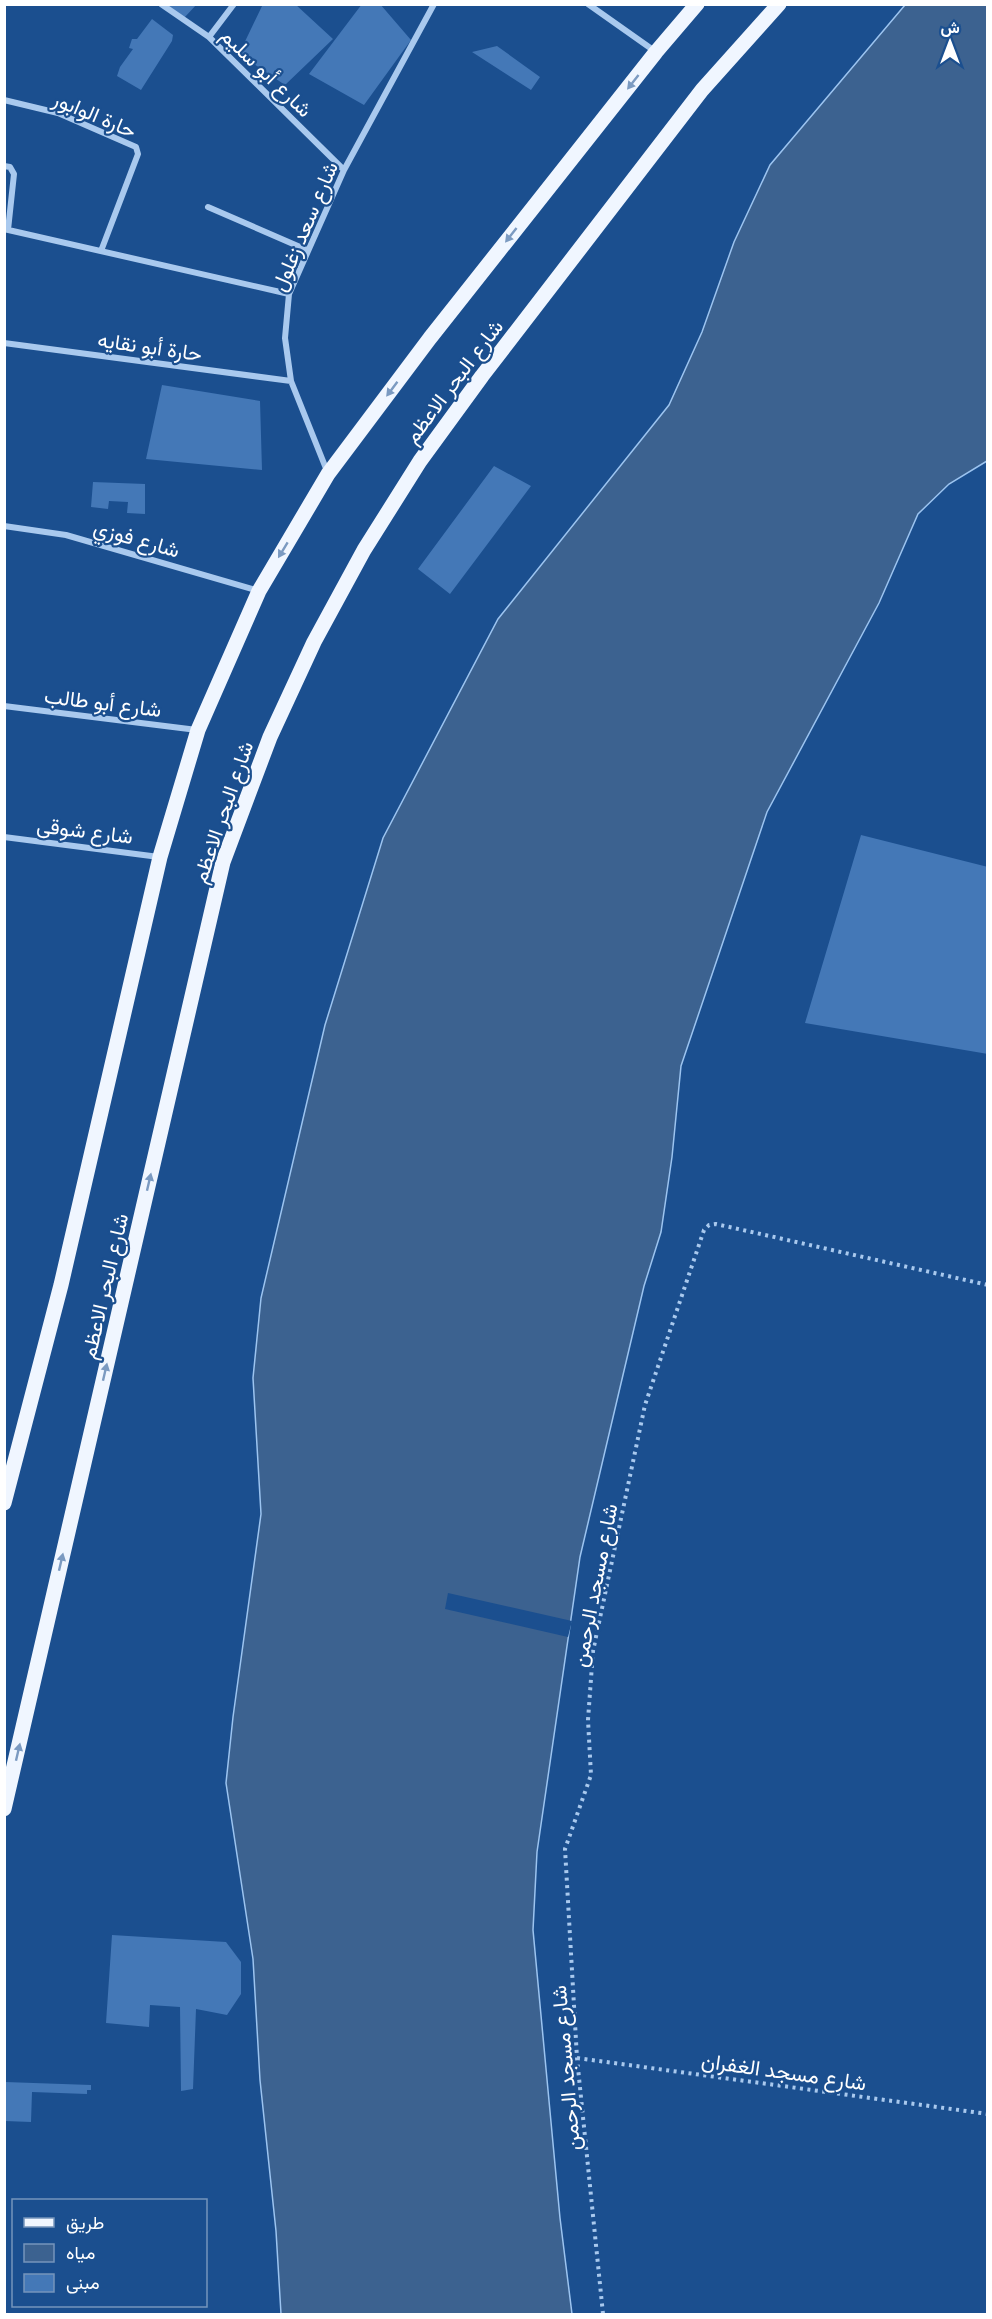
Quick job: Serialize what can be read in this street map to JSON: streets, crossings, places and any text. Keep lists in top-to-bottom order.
{
  "streets": {
    "main road": ["شارع البحر الاعظم"],
    "street": [
      "شارع أبو سليم",
      "حارة الوابور",
      "شارع سعد زغلول",
      "حارة أبو نقايه",
      "شارع فوزي",
      "شارع أبو طالب",
      "شارع شوقى"
    ],
    "path": ["شارع مسجد الرحمن", "شارع مسجد الغفران"]
  },
  "crossings": [
    ["شارع أبو سليم", "شارع سعد زغلول"],
    ["شارع سعد زغلول", "حارة أبو نقايه"],
    ["شارع سعد زغلول", "شارع البحر الاعظم"],
    ["شارع البحر الاعظم", "شارع فوزي"],
    ["شارع البحر الاعظم", "شارع أبو طالب"],
    ["شارع البحر الاعظم", "شارع شوقى"],
    ["شارع مسجد الرحمن", "شارع مسجد الغفران"]
  ],
  "legend": ["طريق", "مياه", "مبنى"],
  "north": "top"
}
